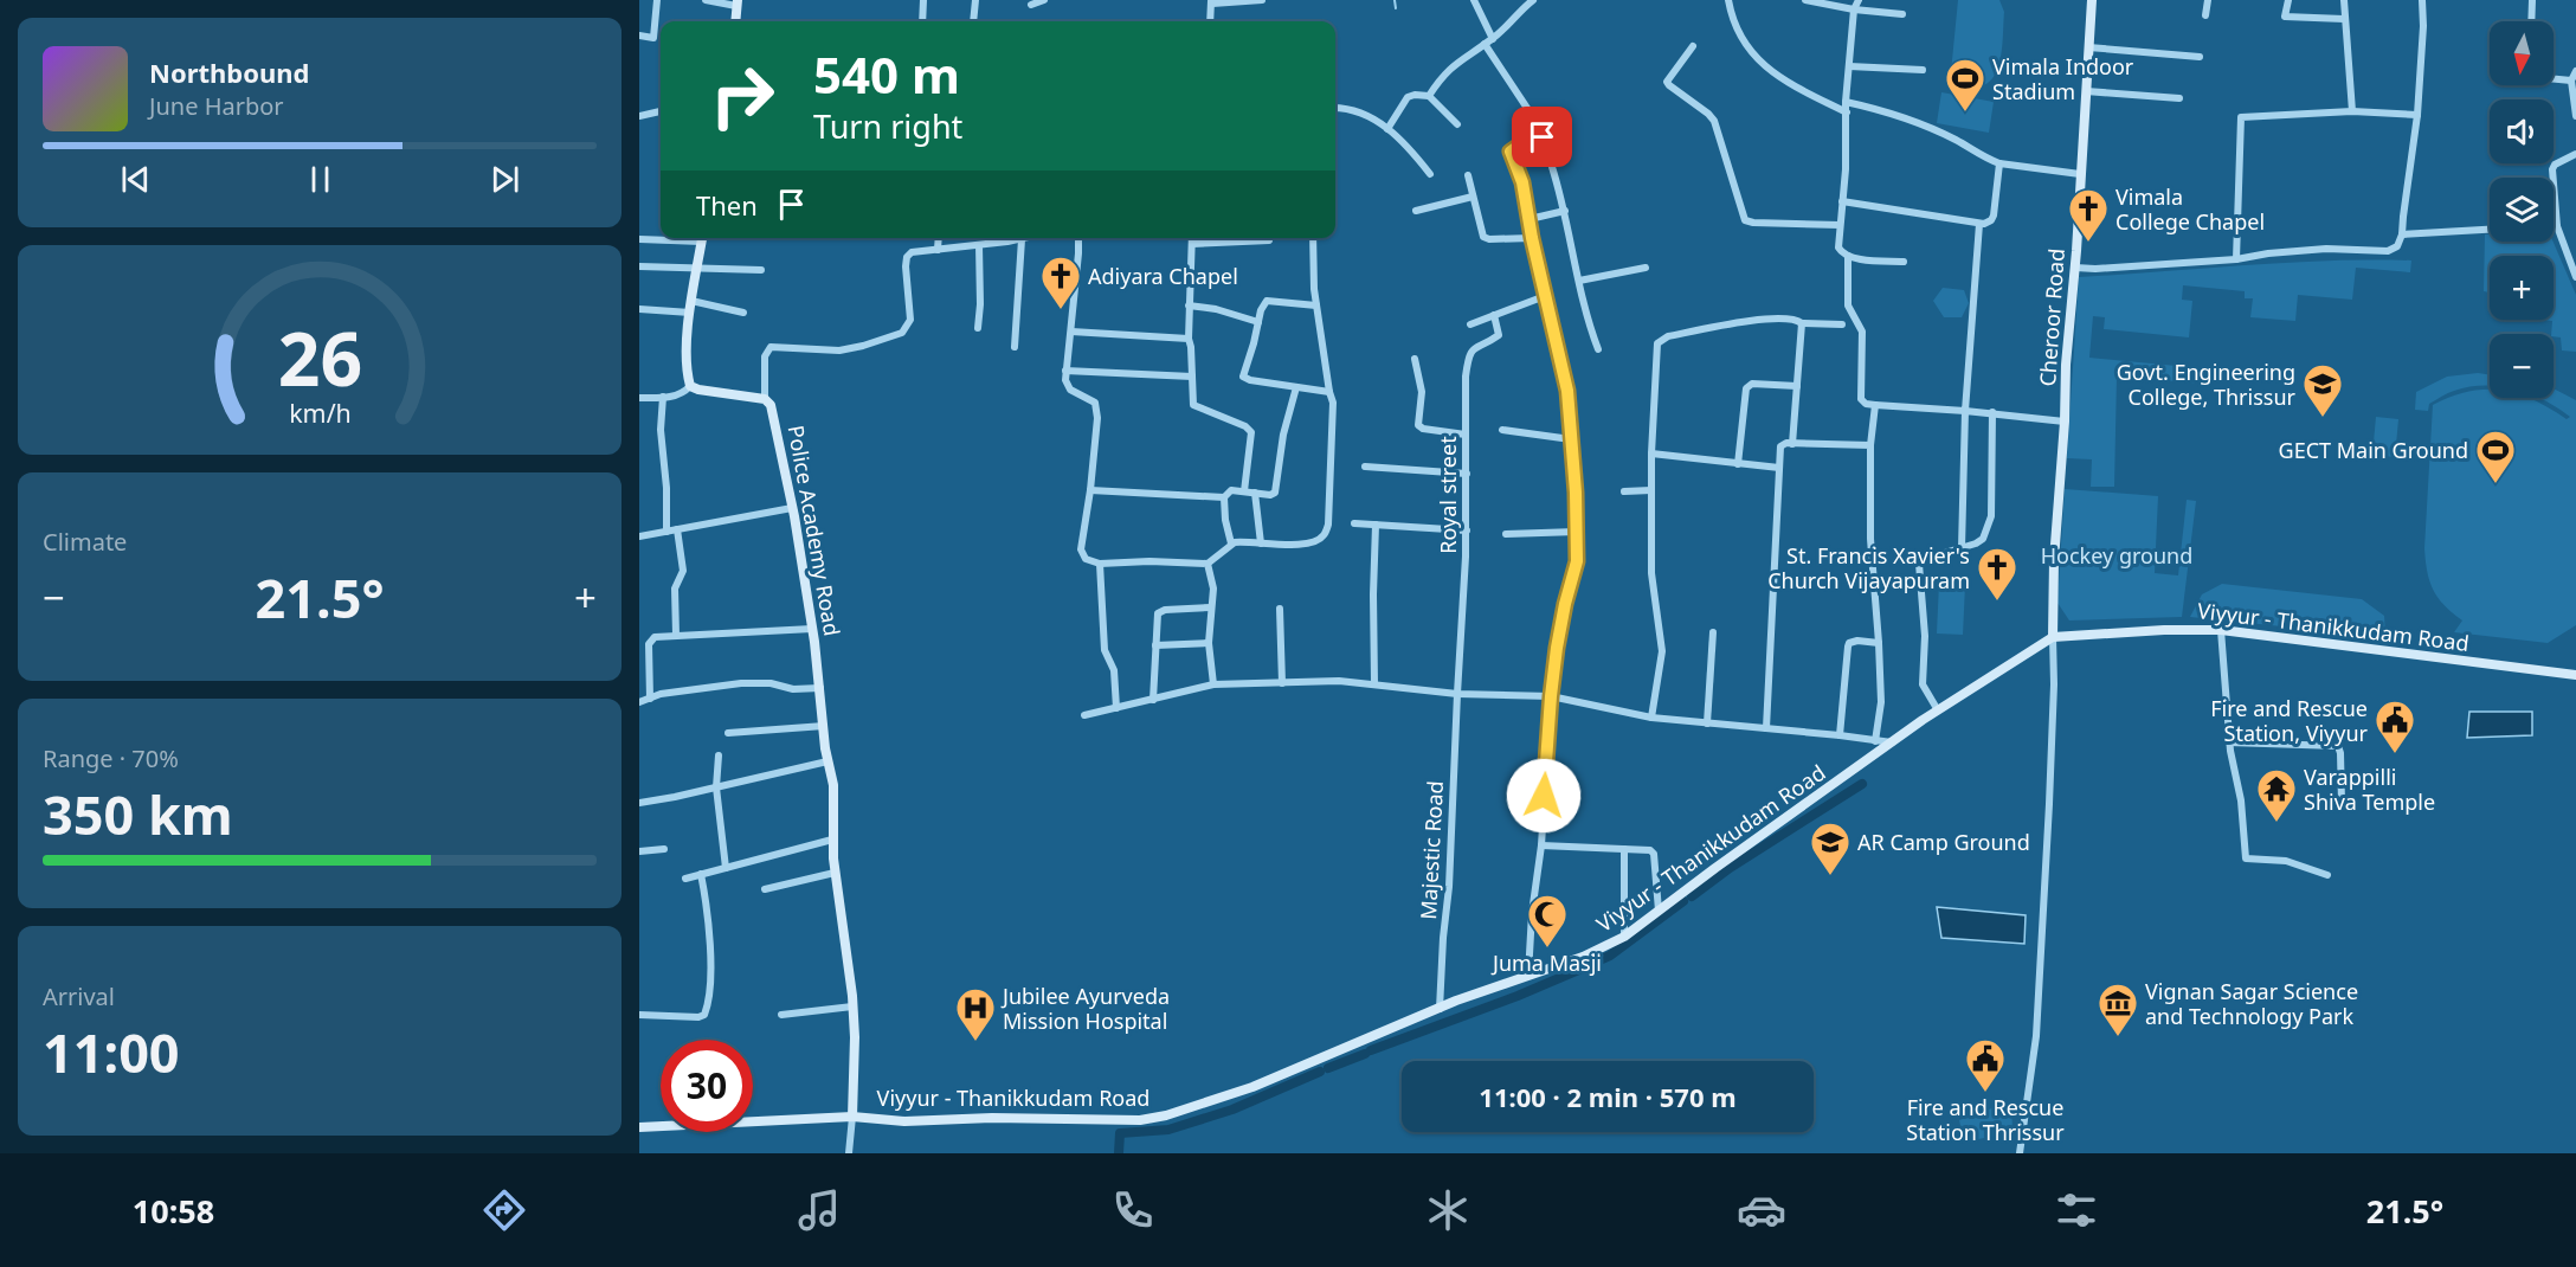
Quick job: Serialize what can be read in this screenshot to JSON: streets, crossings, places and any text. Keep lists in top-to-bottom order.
{
  "streets": {
    "main road": ["Cheroor Road", "Police Academy Road", "Viyyur - Thanikkudam Road"],
    "street": ["Royal street", "Majestic Road"]
  },
  "crossings": [
    ["Cheroor Road", "Viyyur - Thanikkudam Road"],
    ["Royal street", "Majestic Road"],
    ["Police Academy Road", "Viyyur - Thanikkudam Road"],
    ["Viyyur - Thanikkudam Road", "Majestic Road"]
  ],
  "parks": ["Hockey ground"],
  "places": {
    "sports": ["Vimala Indoor Stadium", "GECT Main Ground"],
    "church": ["Vimala College Chapel", "Adiyara Chapel", "St. Francis Xavier's Church Vijayapuram"],
    "school or university": ["Govt. Engineering College, Thrissur", "AR Camp Ground"],
    "public building": ["Fire and Rescue Station, Viyyur", "Fire and Rescue Station Thrissur"],
    "temple": ["Varappilli Shiva Temple"],
    "mosque": ["Juma Masji"],
    "museum": ["Vignan Sagar Science and Technology Park"],
    "hospital": ["Jubilee Ayurveda Mission Hospital"]
  },
  "north": "bottom",
  "page": {
    "map_buttons": ["+", "−"],
    "turn": ["540 m", "Turn right"],
    "song": ["Northbound", "June Harbor"],
    "then": "Then",
    "tile": [
      "Climate",
      ["Range · 70%", "350 km"],
      ["Arrival", "11:00"]
    ],
    "heat": ["−", "21.5°", "+"],
    "limit": "30",
    "trip": "11:00 · 2 min · 570 m",
    "tabs": ["10:58", "21.5°"],
    "gauge": ["26", "km/h"]
  }
}
